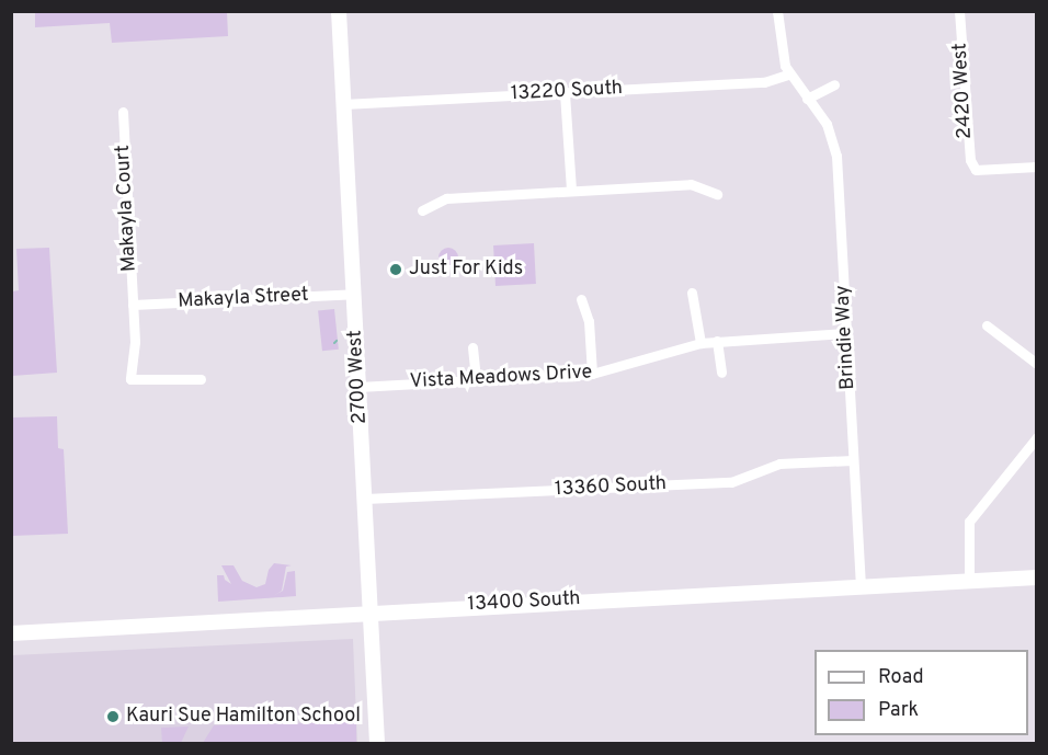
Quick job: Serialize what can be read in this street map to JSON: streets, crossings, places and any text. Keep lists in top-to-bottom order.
{
  "streets": {
    "main road": ["2700 West", "13400 South"],
    "street": [
      "2420 West",
      "13220 South",
      "Makayla Court",
      "Makayla Street",
      "Brindie Way",
      "Vista Meadows Drive",
      "13360 South"
    ]
  },
  "crossings": [
    ["13220 South", "Brindie Way"],
    ["13220 South", "2700 West"],
    ["Makayla Court", "Makayla Street"],
    ["Makayla Street", "2700 West"],
    ["Brindie Way", "Vista Meadows Drive"],
    ["Brindie Way", "13360 South"],
    ["Brindie Way", "13400 South"],
    ["2700 West", "Vista Meadows Drive"],
    ["2700 West", "13360 South"],
    ["2700 West", "13400 South"]
  ],
  "places": ["Just For Kids", "Kauri Sue Hamilton School"],
  "legend": ["Road", "Park"]
}
